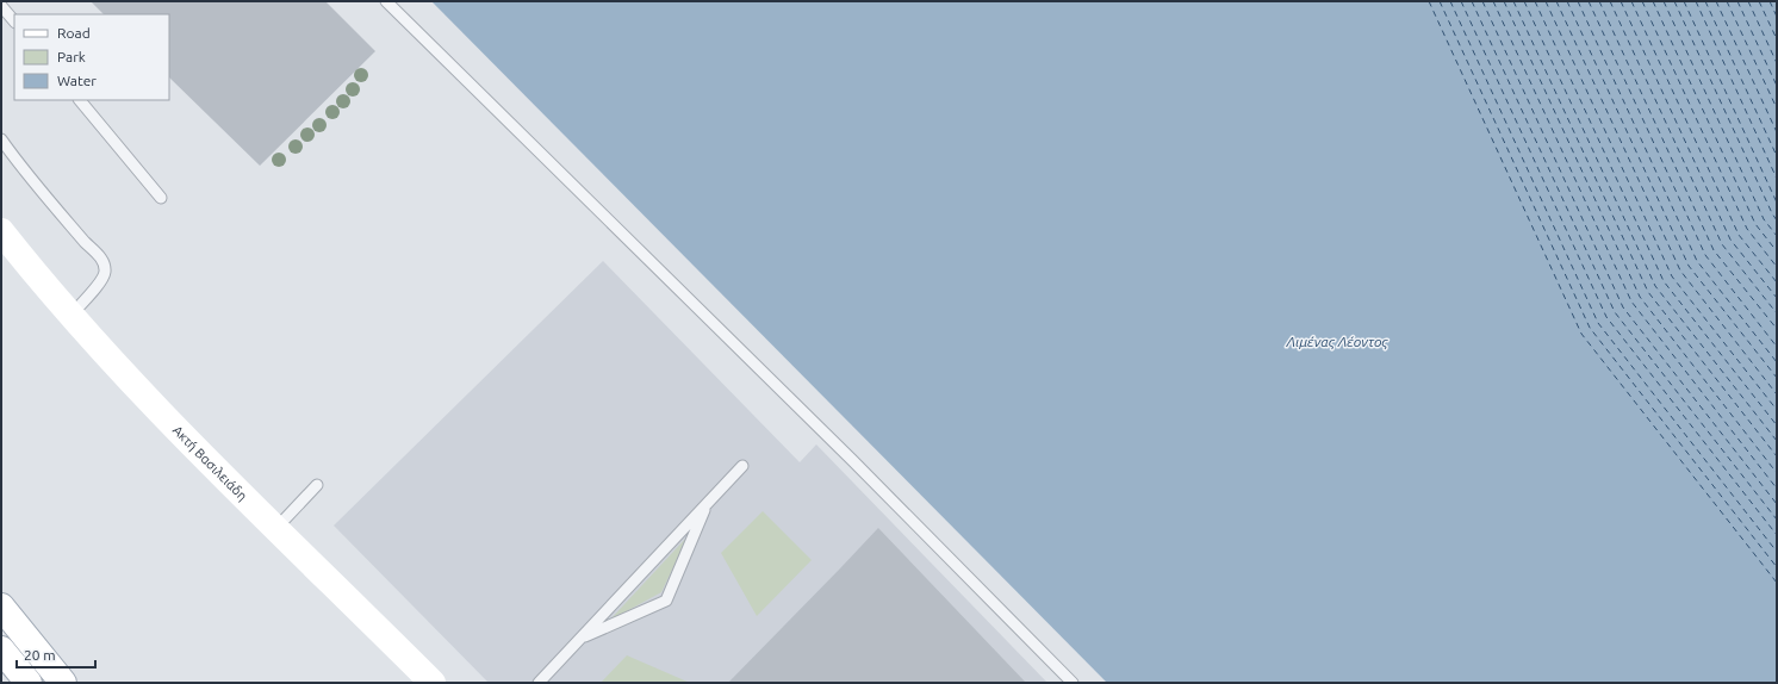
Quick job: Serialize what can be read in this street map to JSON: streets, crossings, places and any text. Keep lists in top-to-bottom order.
{
  "streets": {
    "street": ["Ακτή Βασιλειάδη"]
  },
  "water": ["Λιμένας Λέοντος"],
  "legend": ["Road", "Park", "Water"],
  "scale_bar": "20 m"
}
